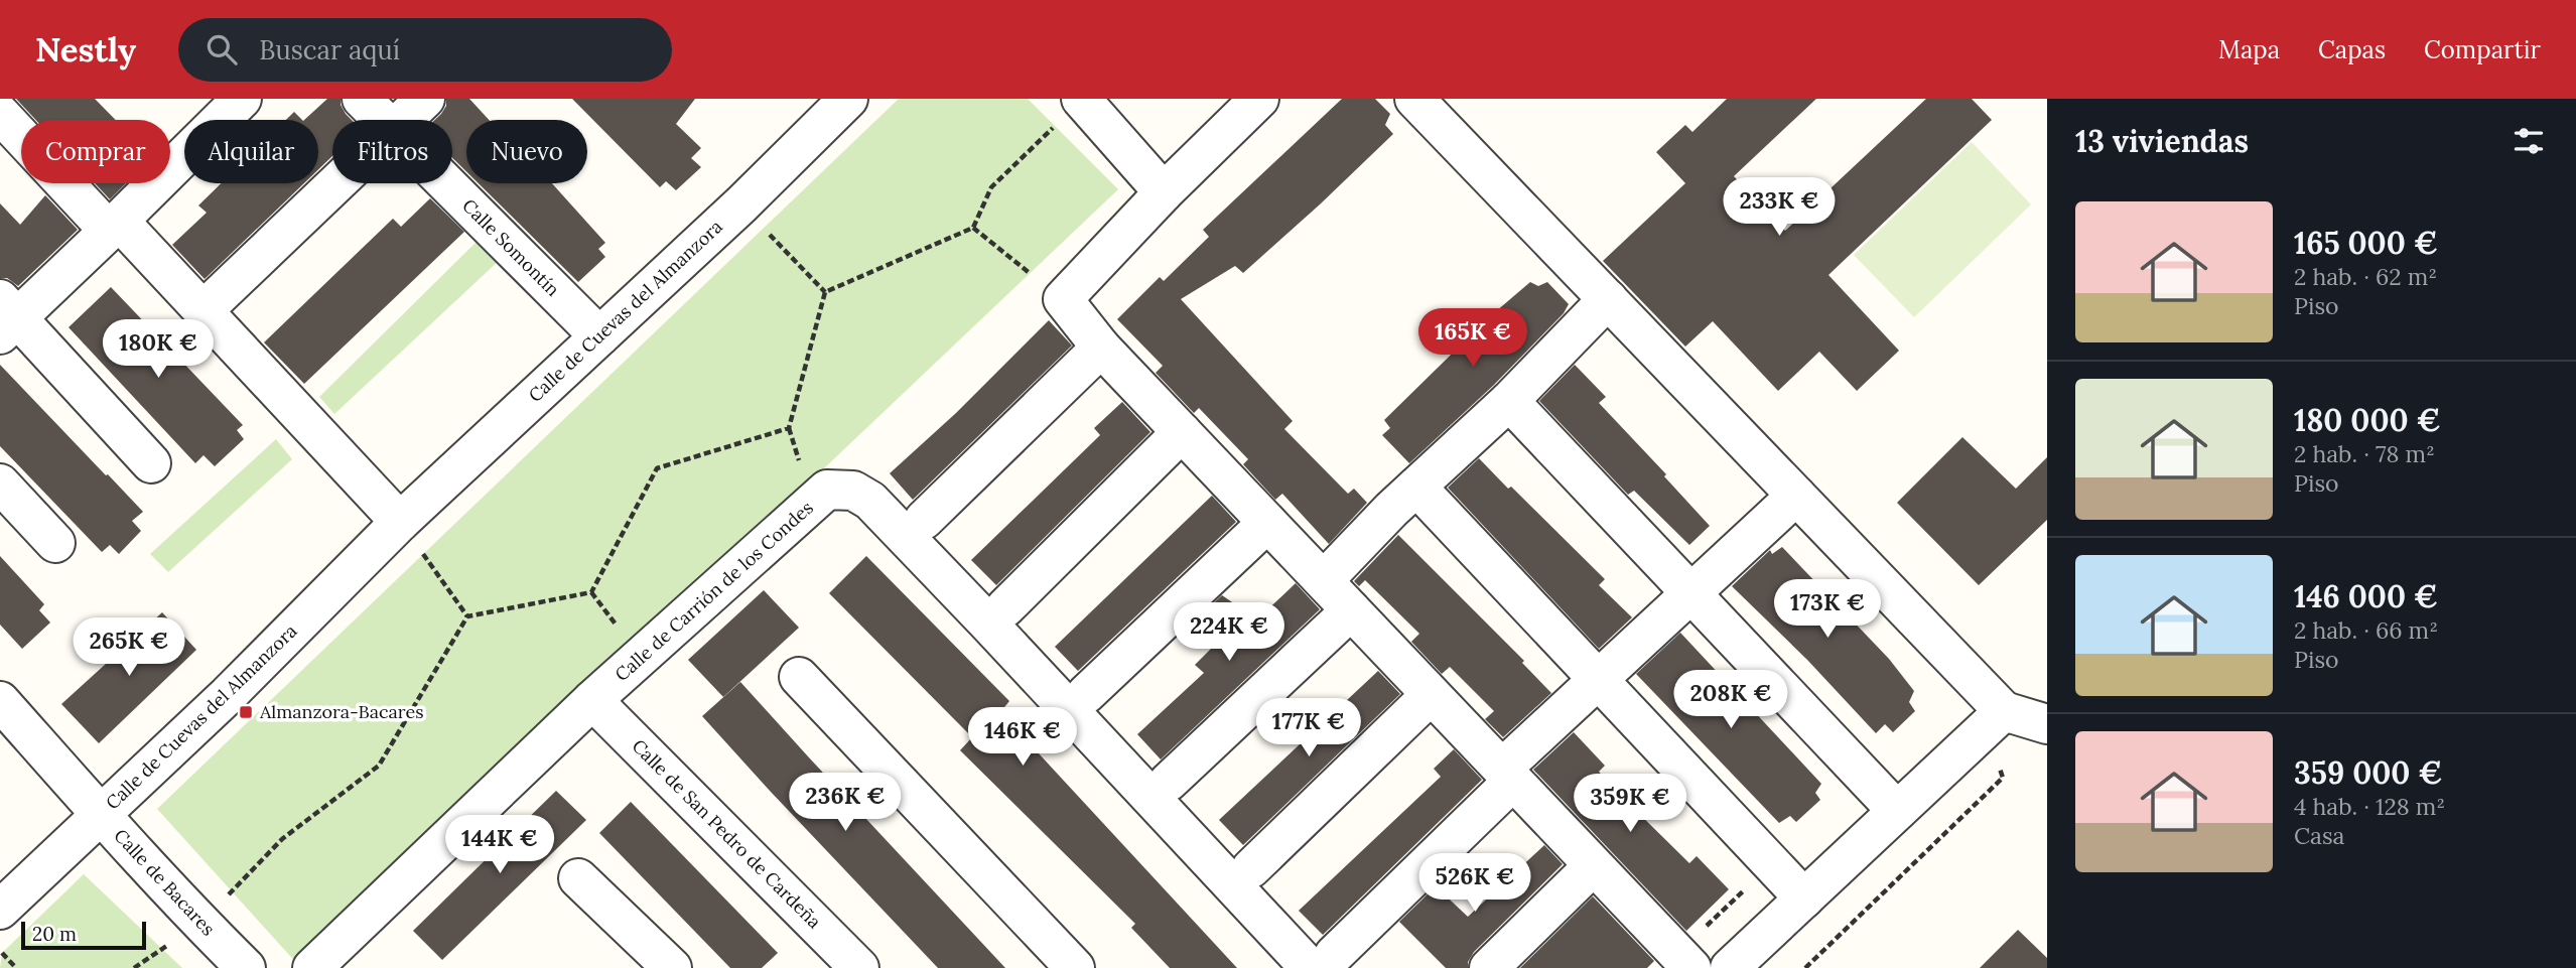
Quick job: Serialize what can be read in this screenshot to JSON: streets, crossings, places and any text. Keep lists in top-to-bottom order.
{
  "streets": {
    "street": [
      "Calle Somontín",
      "Calle de Cuevas del Almanzora",
      "Calle de Carrión de los Condes",
      "Calle de San Pedro de Cardeña",
      "Calle de Bacares"
    ]
  },
  "crossings": [
    ["Calle Somontín", "Calle de Cuevas del Almanzora"],
    ["Calle de Cuevas del Almanzora", "Calle de Bacares"],
    ["Calle de Carrión de los Condes", "Calle de San Pedro de Cardeña"]
  ],
  "places": {
    "transit": ["Almanzora-Bacares"]
  },
  "scale_bar": "20 m",
  "page": {
    "header": "Nestly",
    "search": "Buscar aquí",
    "nav": ["Mapa", "Capas", "Compartir"],
    "heading": "13 viviendas",
    "chip": [
      "Comprar",
      "Alquilar",
      "Filtros",
      "Nuevo"
    ],
    "price": [
      "233K €",
      "165K €",
      "180K €",
      "173K €",
      "224K €",
      "265K €",
      "208K €",
      "177K €",
      "146K €",
      "236K €",
      "359K €",
      "144K €",
      "526K €"
    ],
    "list": [
      {
        "name": "165 000 €",
        "note": "2 hab. · 62 m² · Piso"
      },
      {
        "name": "180 000 €",
        "note": "2 hab. · 78 m² · Piso"
      },
      {
        "name": "146 000 €",
        "note": "2 hab. · 66 m² · Piso"
      },
      {
        "name": "359 000 €",
        "note": "4 hab. · 128 m² · Casa"
      }
    ],
    "scale": "20 m"
  }
}
